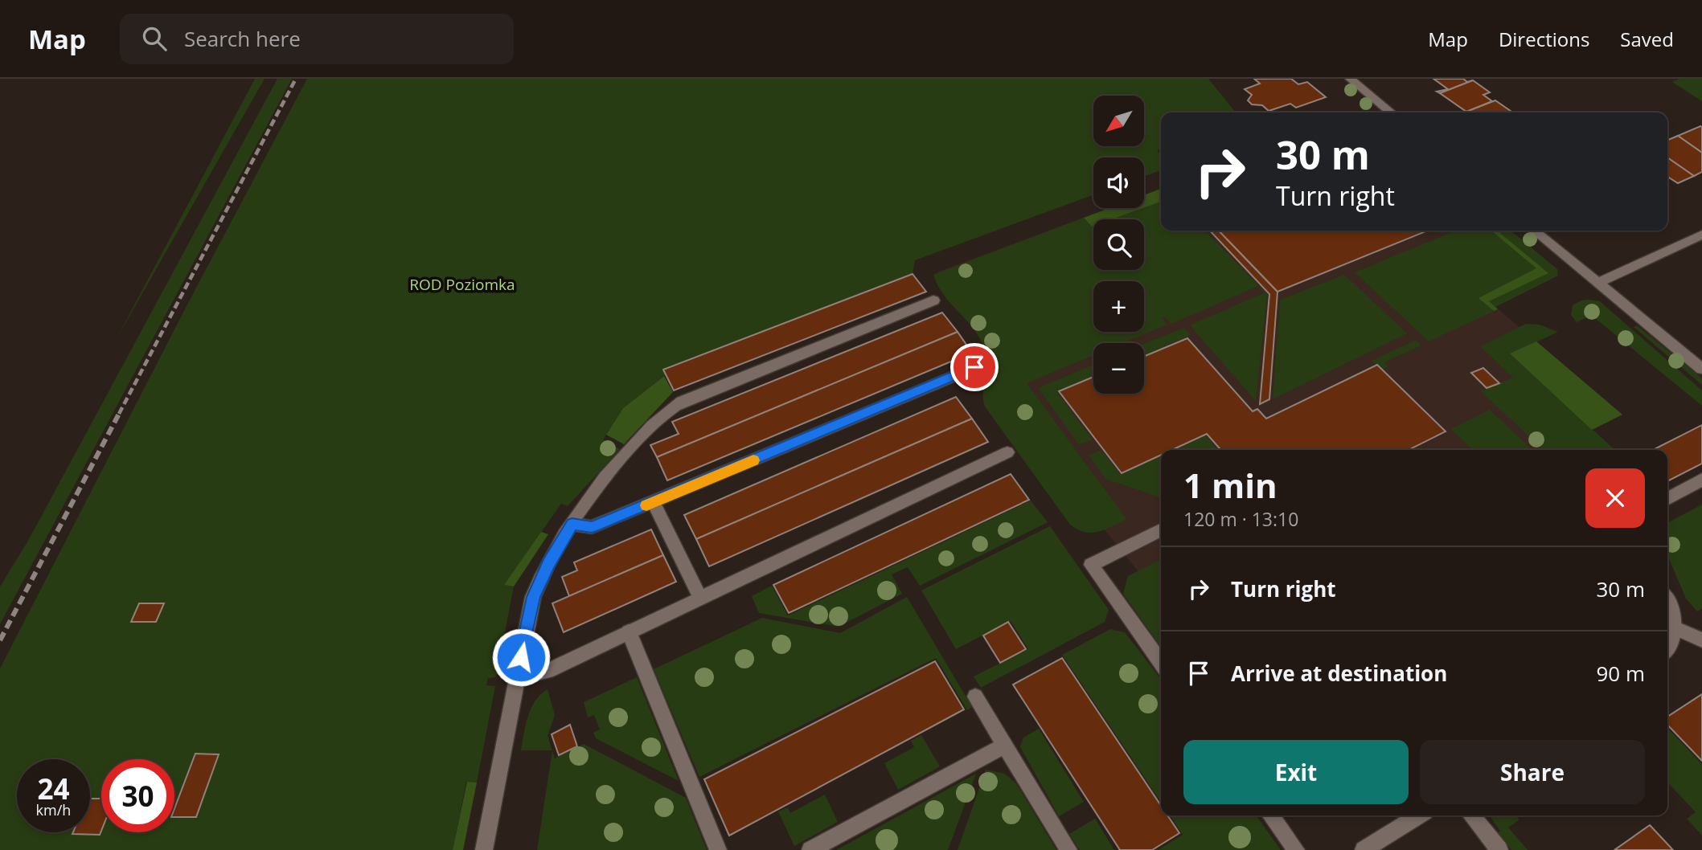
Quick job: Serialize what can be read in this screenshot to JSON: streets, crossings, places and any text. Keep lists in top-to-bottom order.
{
  "parks": ["ROD Poziomka"],
  "north": "bottom left",
  "page": {
    "header": "Map",
    "search": "Search here",
    "nav": ["Map", "Directions", "Saved"],
    "map_buttons": ["+", "−"],
    "turn": ["30 m", "Turn right"],
    "heading": ["1 min", "120 m · 13:10"],
    "list": [
      {
        "name": "Turn right",
        "value": "30 m"
      },
      {
        "name": "Arrive at destination",
        "value": "90 m"
      }
    ],
    "buttons": ["Exit", "Share"],
    "speed": "24 km/h",
    "limit": "30"
  }
}
